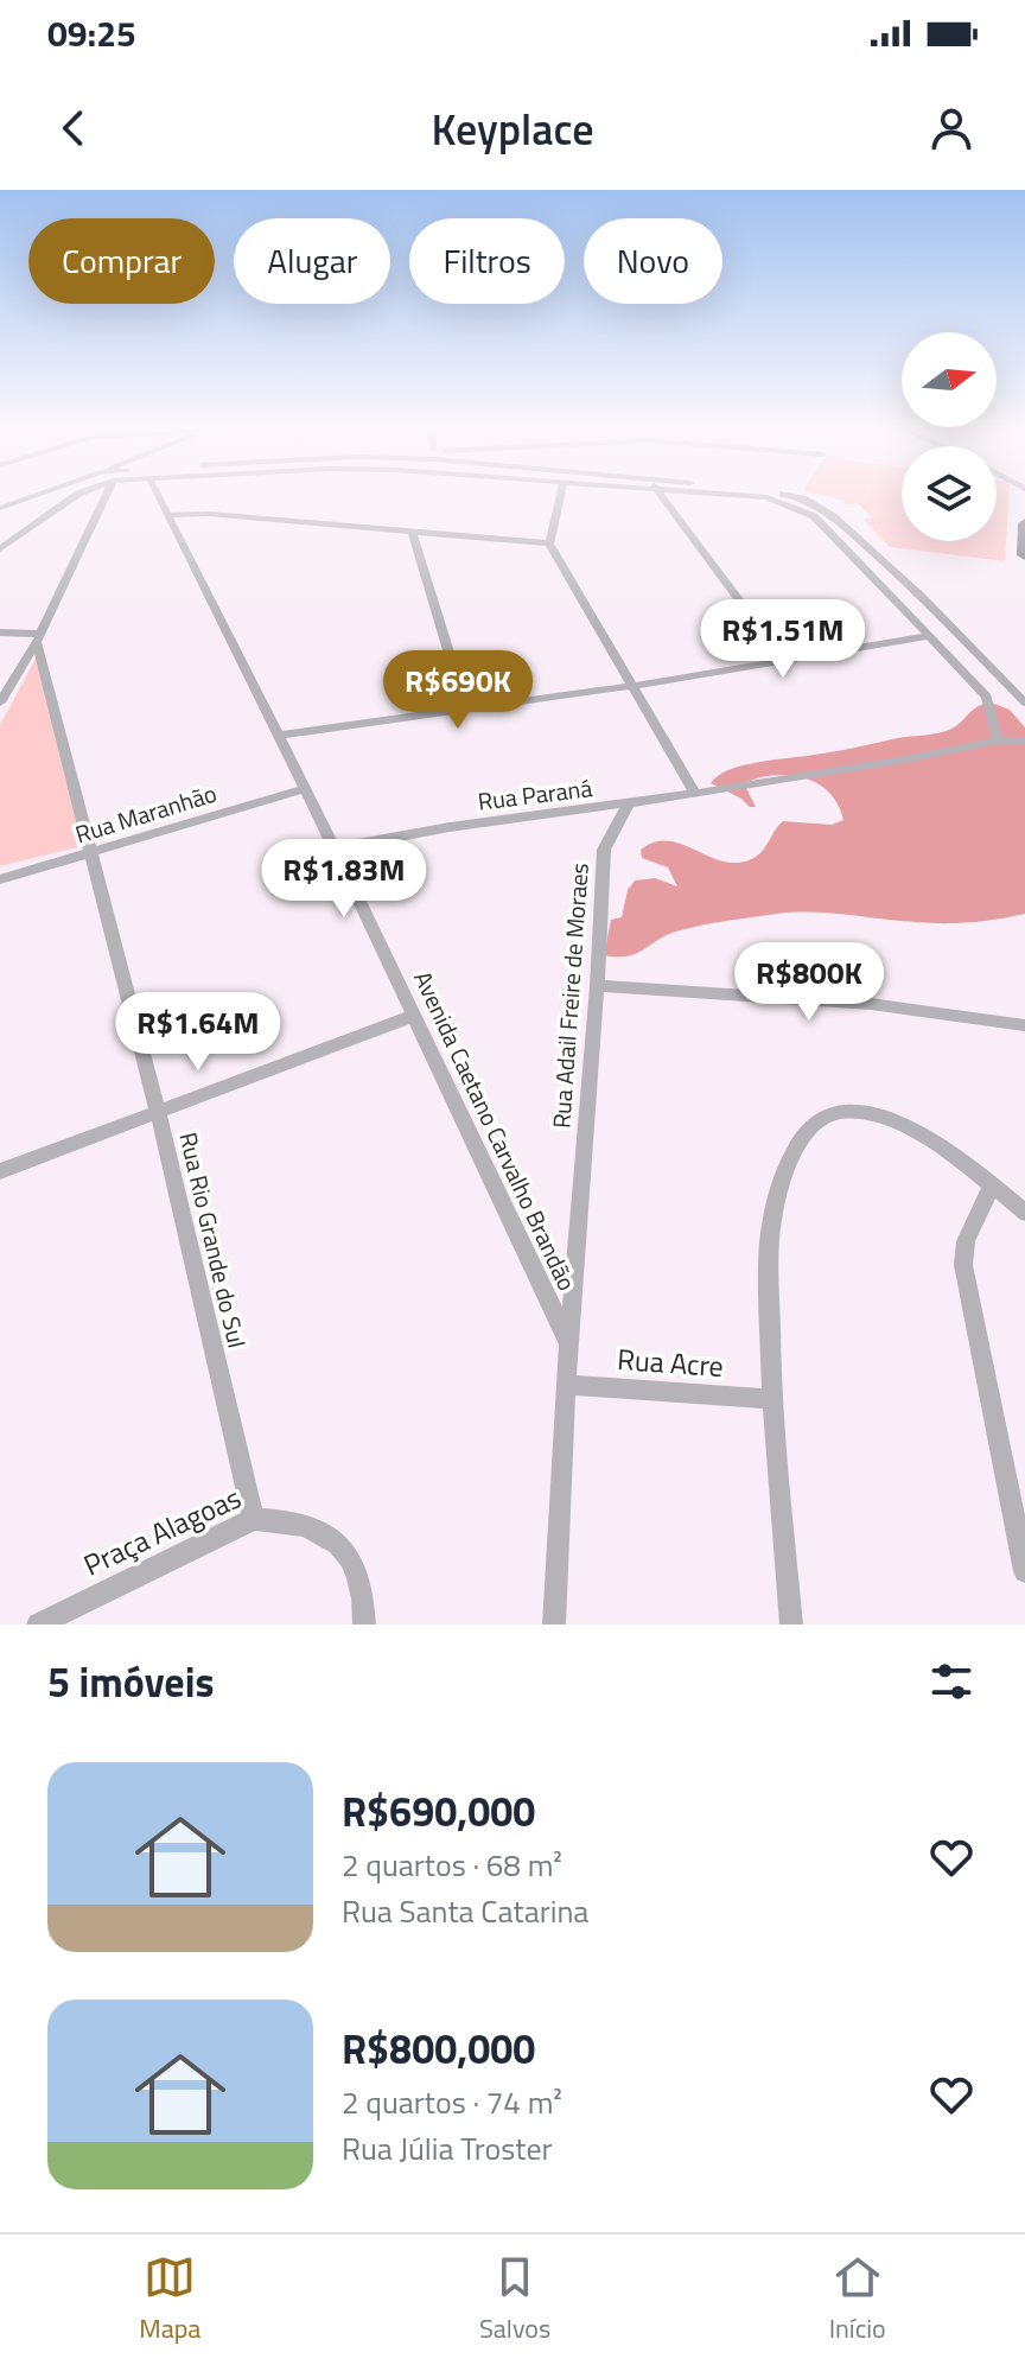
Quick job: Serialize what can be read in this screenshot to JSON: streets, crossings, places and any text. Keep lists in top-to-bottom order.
{
  "streets": {
    "street": [
      "Rua Paraná",
      "Rua Maranhão",
      "Rua Adail Freire de Moraes",
      "Avenida Caetano Carvalho Brandão",
      "Rua Rio Grande do Sul",
      "Rua Acre",
      "Praça Alagoas"
    ]
  },
  "crossings": [
    ["Rua Paraná", "Rua Adail Freire de Moraes"],
    ["Rua Paraná", "Avenida Caetano Carvalho Brandão"],
    ["Rua Maranhão", "Avenida Caetano Carvalho Brandão"],
    ["Rua Maranhão", "Rua Rio Grande do Sul"],
    ["Rua Adail Freire de Moraes", "Avenida Caetano Carvalho Brandão"],
    ["Rua Adail Freire de Moraes", "Rua Acre"],
    ["Rua Rio Grande do Sul", "Praça Alagoas"]
  ],
  "north": "right",
  "page": {
    "status": "09:25",
    "header": "Keyplace",
    "chip": [
      "Comprar",
      "Alugar",
      "Filtros",
      "Novo"
    ],
    "price": [
      "R$1.51M",
      "R$690K",
      "R$1.83M",
      "R$800K",
      "R$1.64M"
    ],
    "heading": "5 imóveis",
    "list": [
      {
        "name": "R$690,000",
        "note": "2 quartos · 68 m² · Rua Santa Catarina"
      },
      {
        "name": "R$800,000",
        "note": "2 quartos · 74 m² · Rua Júlia Troster"
      }
    ],
    "tabs": ["Mapa", "Salvos", "Início"]
  }
}
